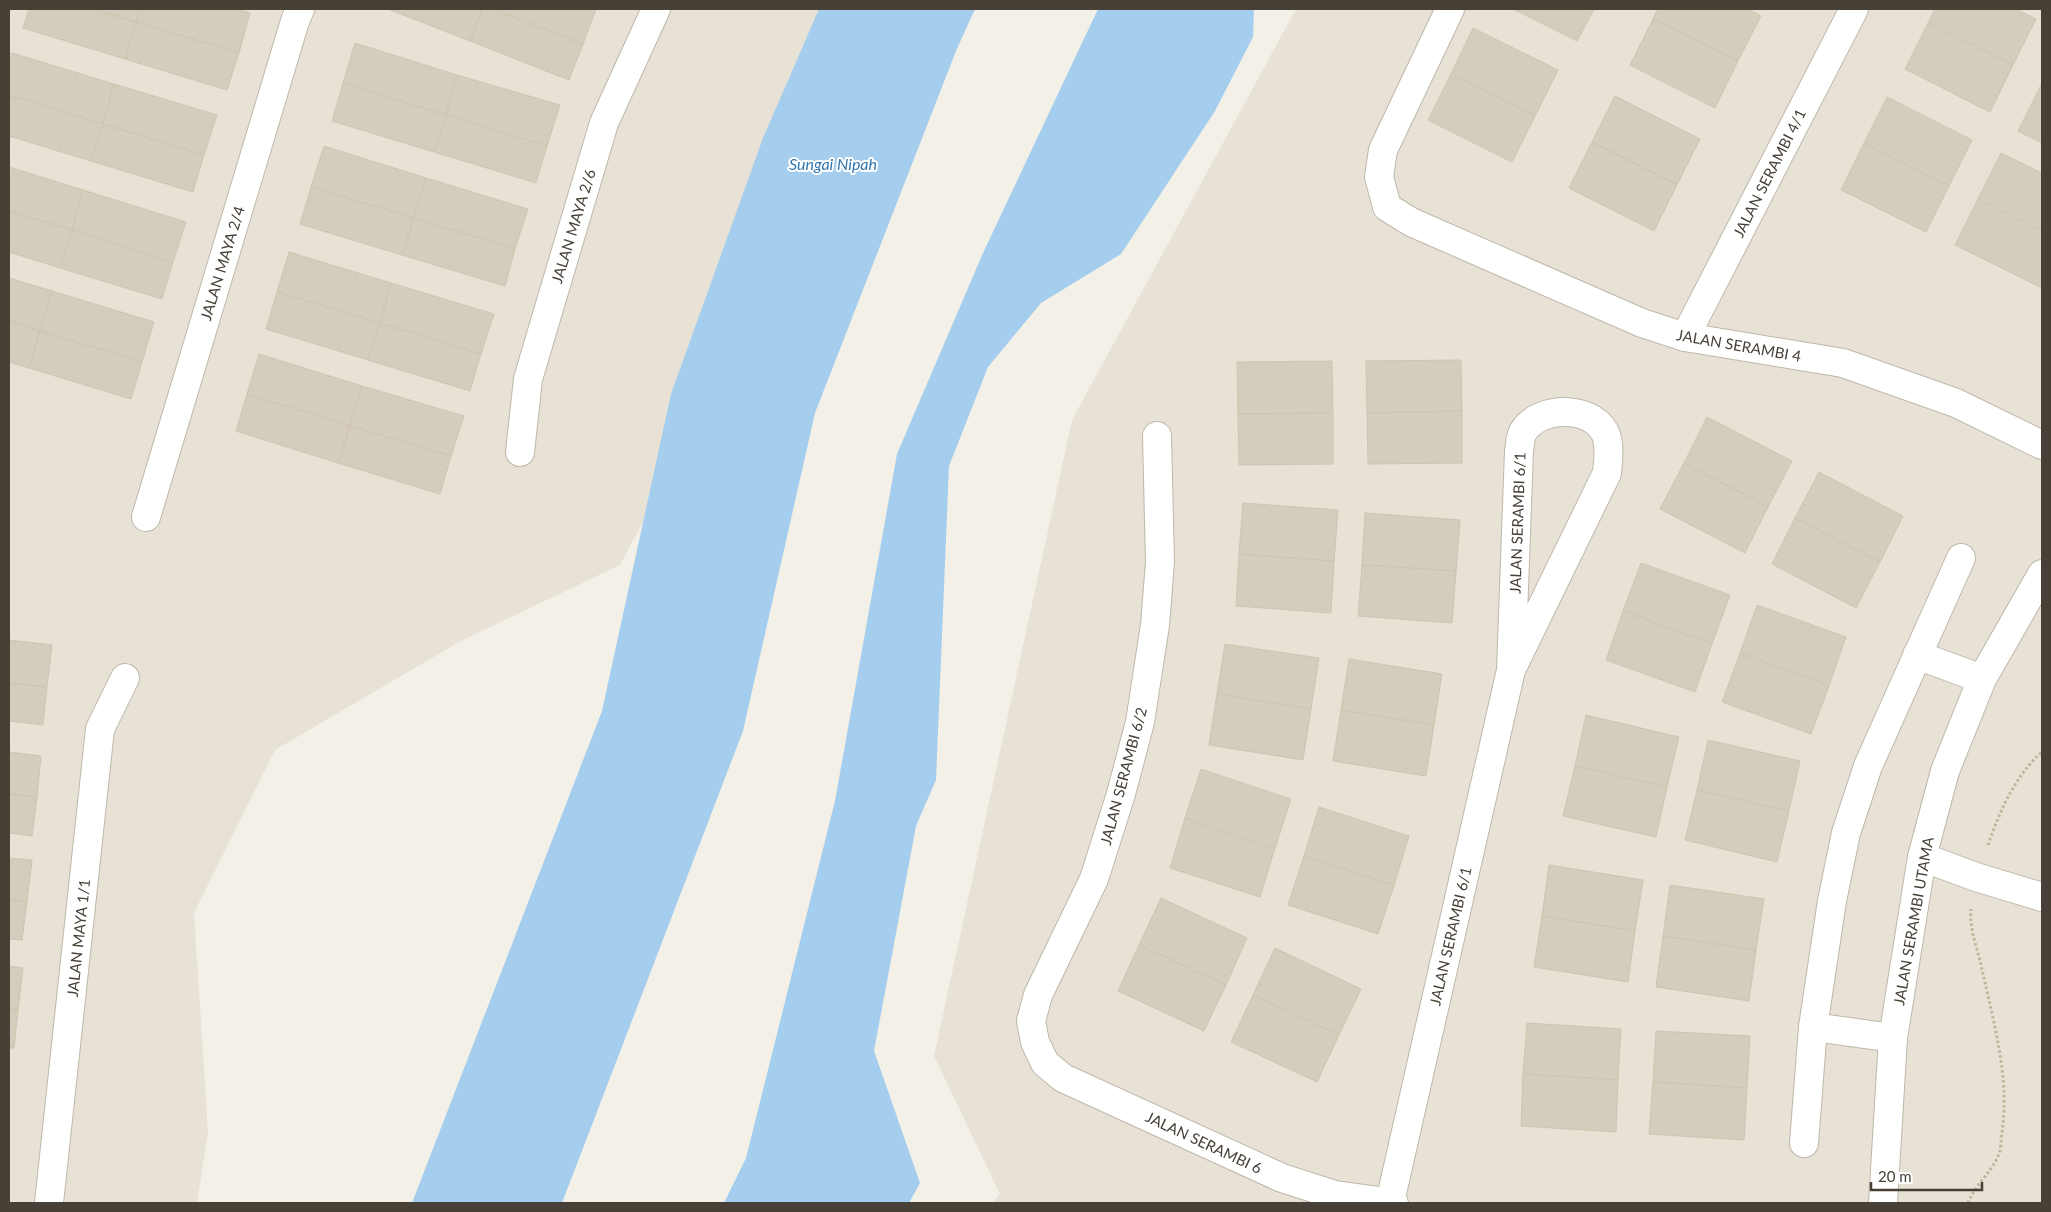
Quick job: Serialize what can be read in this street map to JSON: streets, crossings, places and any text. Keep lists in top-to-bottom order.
{
  "streets": {
    "street": [
      "JALAN SERAMBI 4/1",
      "JALAN MAYA 2/6",
      "JALAN MAYA 2/4",
      "JALAN SERAMBI 4",
      "JALAN SERAMBI 6/1",
      "JALAN SERAMBI 6/2",
      "JALAN SERAMBI UTAMA",
      "JALAN MAYA 1/1",
      "JALAN SERAMBI 6"
    ]
  },
  "crossings": [
    ["JALAN SERAMBI 4/1", "JALAN SERAMBI 4"],
    ["JALAN SERAMBI 6/1", "JALAN SERAMBI 6"],
    ["JALAN SERAMBI 6/2", "JALAN SERAMBI 6"]
  ],
  "water": ["Sungai Nipah"],
  "scale_bar": "20 m"
}
